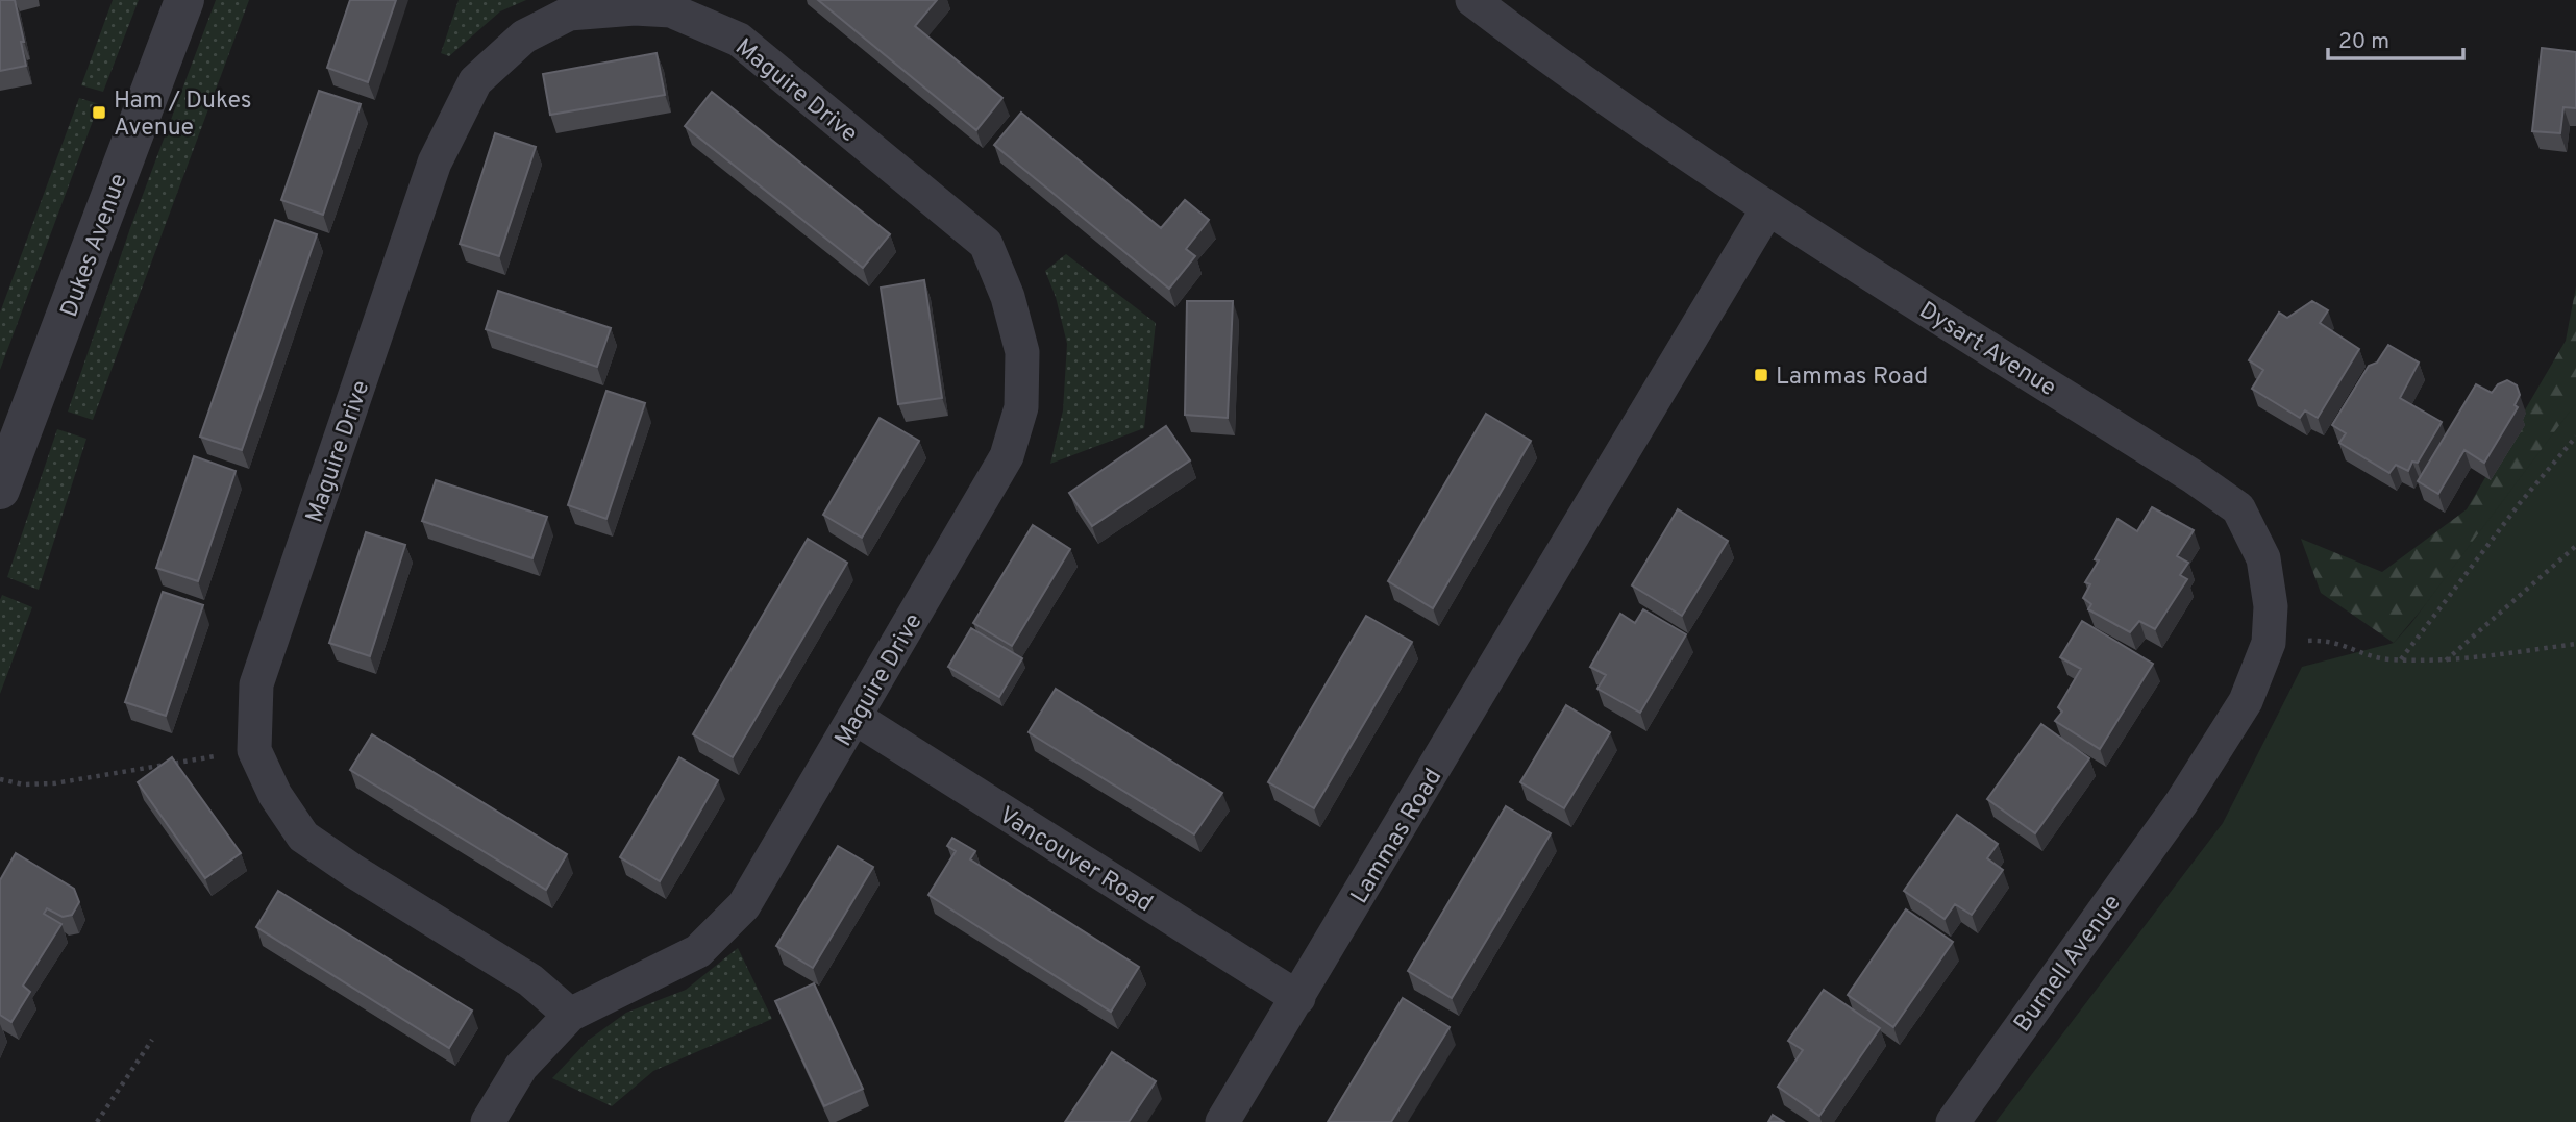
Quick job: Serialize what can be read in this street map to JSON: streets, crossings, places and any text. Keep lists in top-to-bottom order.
{
  "streets": {
    "street": [
      "Maguire Drive",
      "Dukes Avenue",
      "Dysart Avenue",
      "Lammas Road",
      "Vancouver Road",
      "Burnell Avenue"
    ]
  },
  "crossings": [
    ["Maguire Drive", "Vancouver Road"],
    ["Dysart Avenue", "Lammas Road"],
    ["Dysart Avenue", "Burnell Avenue"],
    ["Lammas Road", "Vancouver Road"]
  ],
  "places": {
    "transit": ["Ham / Dukes Avenue", "Lammas Road"]
  },
  "scale_bar": "20 m"
}
